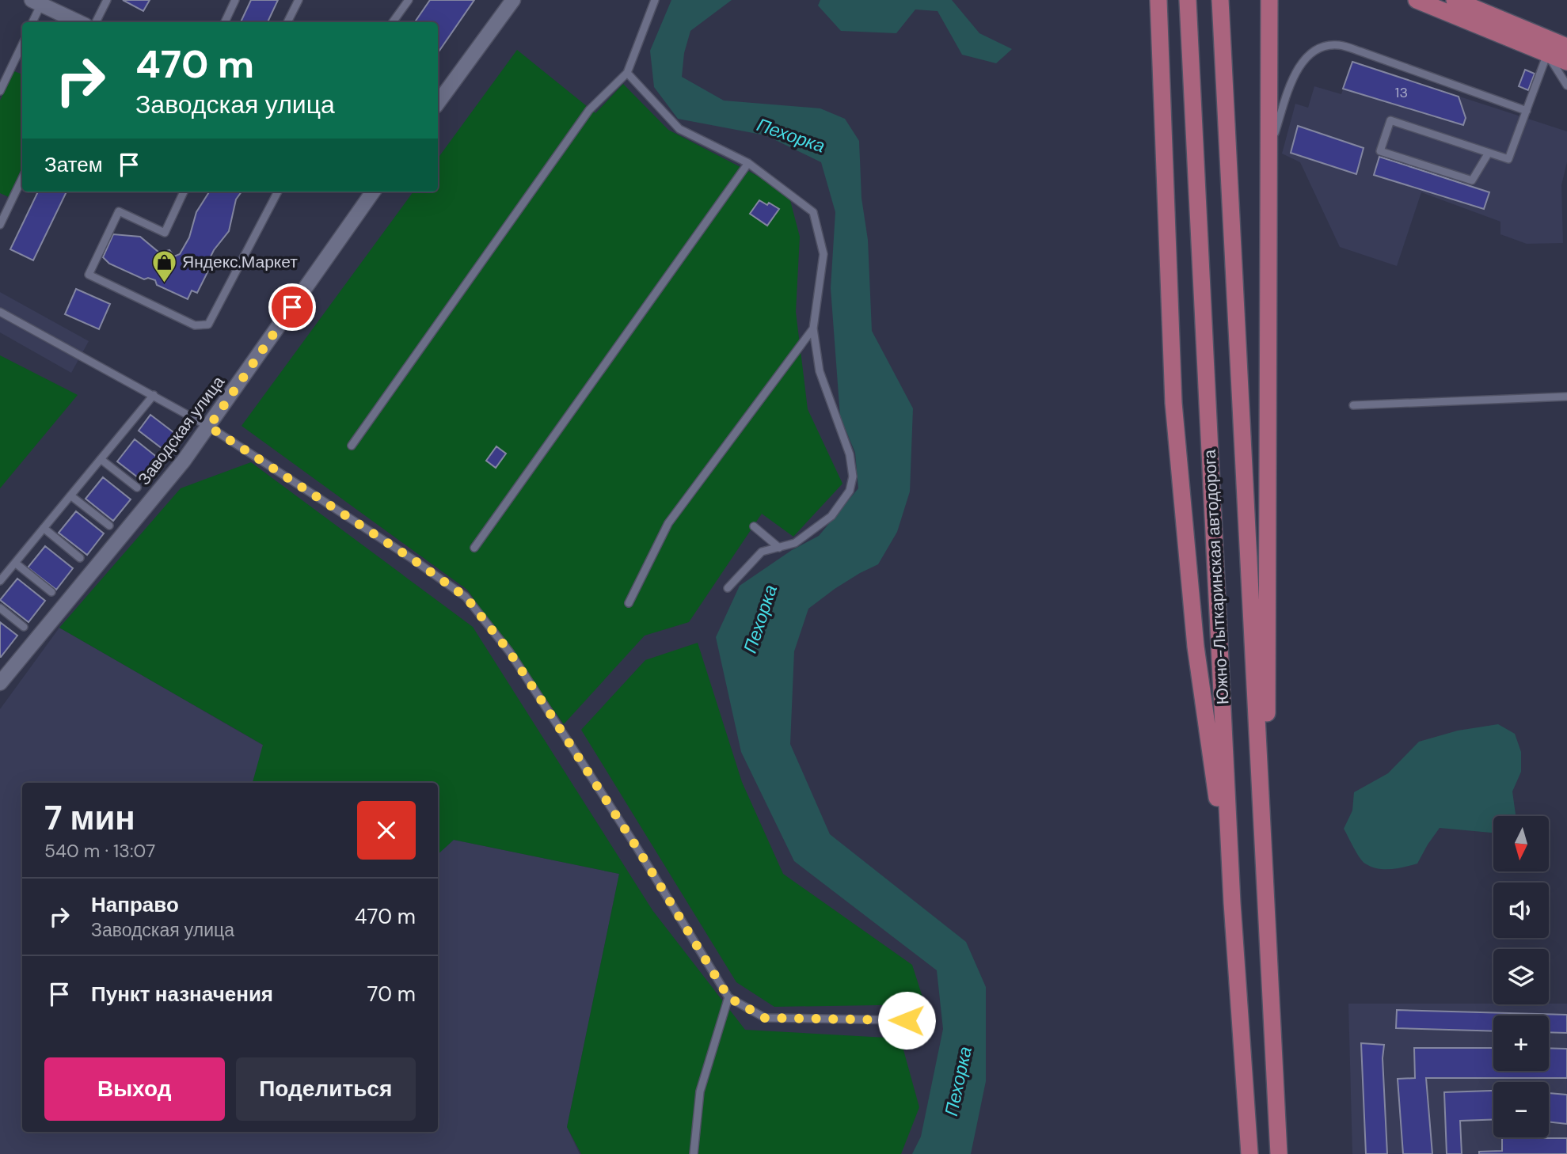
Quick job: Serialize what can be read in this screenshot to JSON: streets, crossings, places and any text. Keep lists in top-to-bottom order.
{
  "streets": {
    "main road": ["Южно-Лыткаринская автодорога"],
    "street": ["Заводская улица"]
  },
  "water": ["Пехорка"],
  "places": {
    "shop": ["Яндекс.Маркет"]
  },
  "house_numbers": ["13"],
  "north": "bottom",
  "page": {
    "turn": ["470 m", "Заводская улица"],
    "then": "Затем",
    "heading": ["7 мин", "540 m · 13:07"],
    "map_buttons": ["+", "−"],
    "list": [
      {
        "name": "Направо",
        "note": "Заводская улица",
        "value": "470 m"
      },
      {
        "name": "Пункт назначения",
        "value": "70 m"
      }
    ],
    "buttons": ["Выход", "Поделиться"]
  }
}
